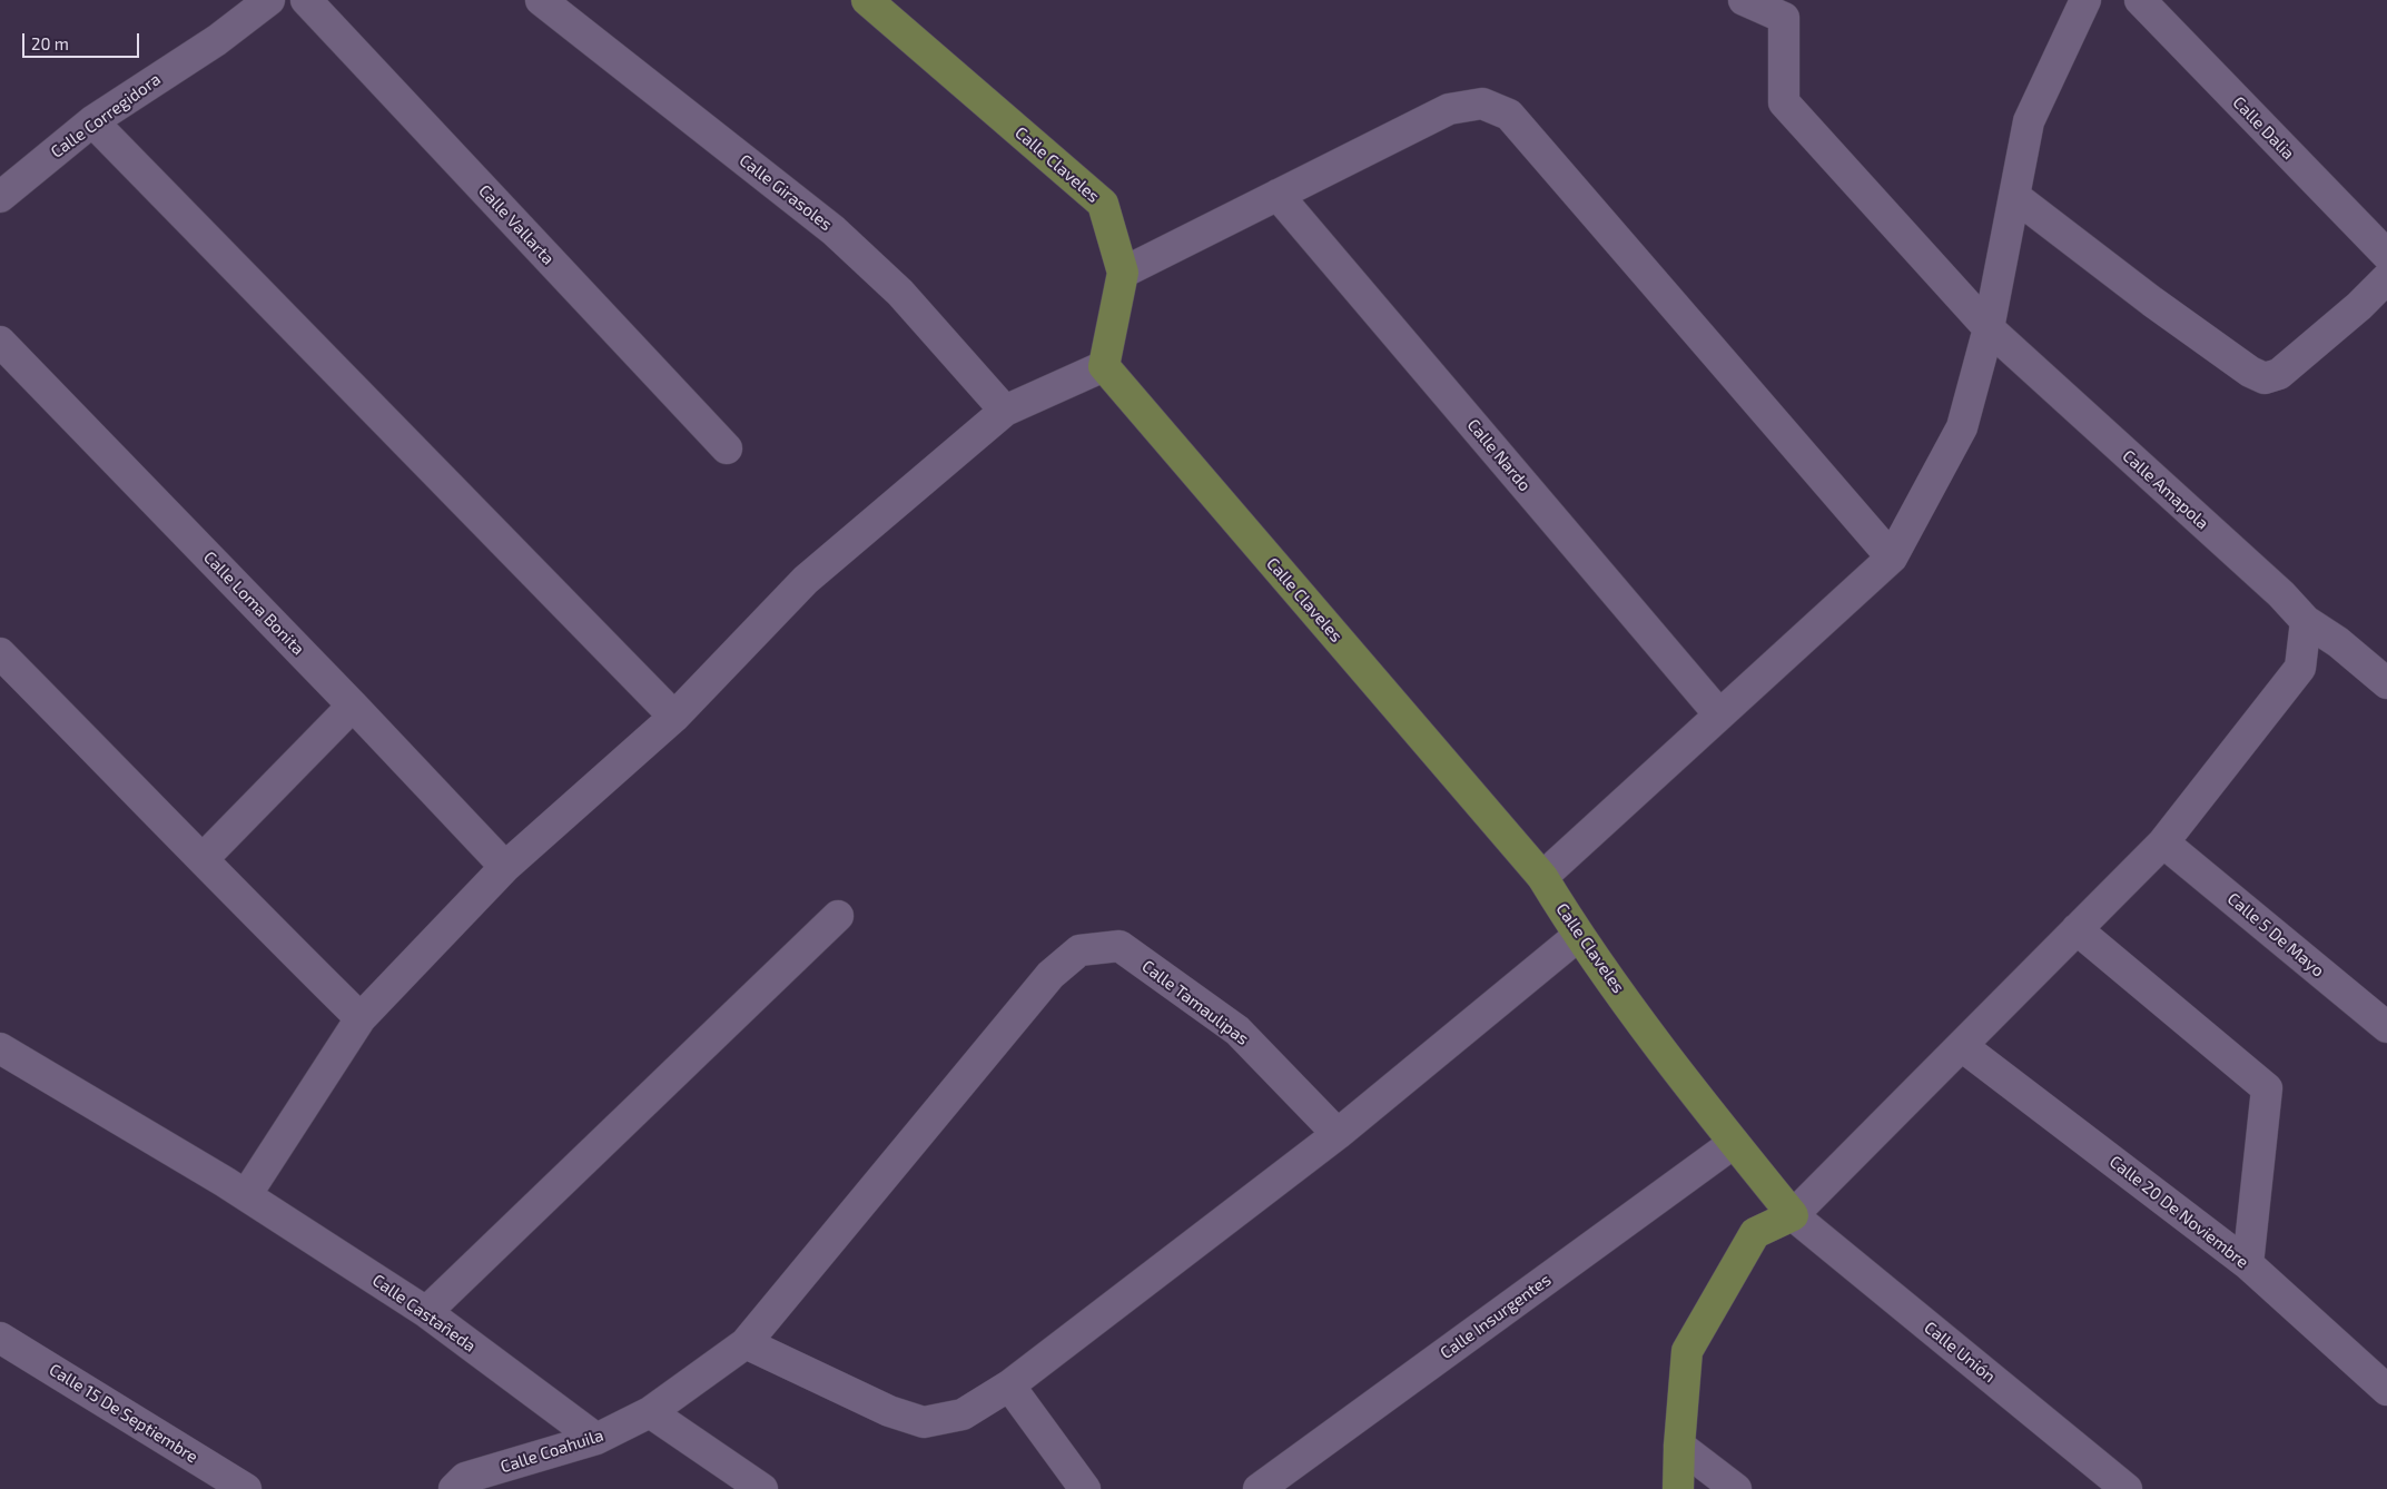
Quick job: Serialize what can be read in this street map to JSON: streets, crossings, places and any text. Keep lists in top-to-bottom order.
{
  "streets": {
    "main road": ["Calle Claveles"],
    "street": [
      "Calle Corregidora",
      "Calle Dalia",
      "Calle Girasoles",
      "Calle Vallarta",
      "Calle Nardo",
      "Calle Amapola",
      "Calle Loma Bonita",
      "Calle 5 De Mayo",
      "Calle Tamaulipas",
      "Calle 20 De Noviembre",
      "Calle Castañeda",
      "Calle Insurgentes",
      "Calle Unión",
      "Calle 15 De Septiembre",
      "Calle Coahuila"
    ]
  },
  "crossings": [
    ["Calle Claveles", "Calle Insurgentes"],
    ["Calle Claveles", "Calle Unión"],
    ["Calle Tamaulipas", "Calle Coahuila"],
    ["Calle Castañeda", "Calle Coahuila"]
  ],
  "scale_bar": "20 m"
}
